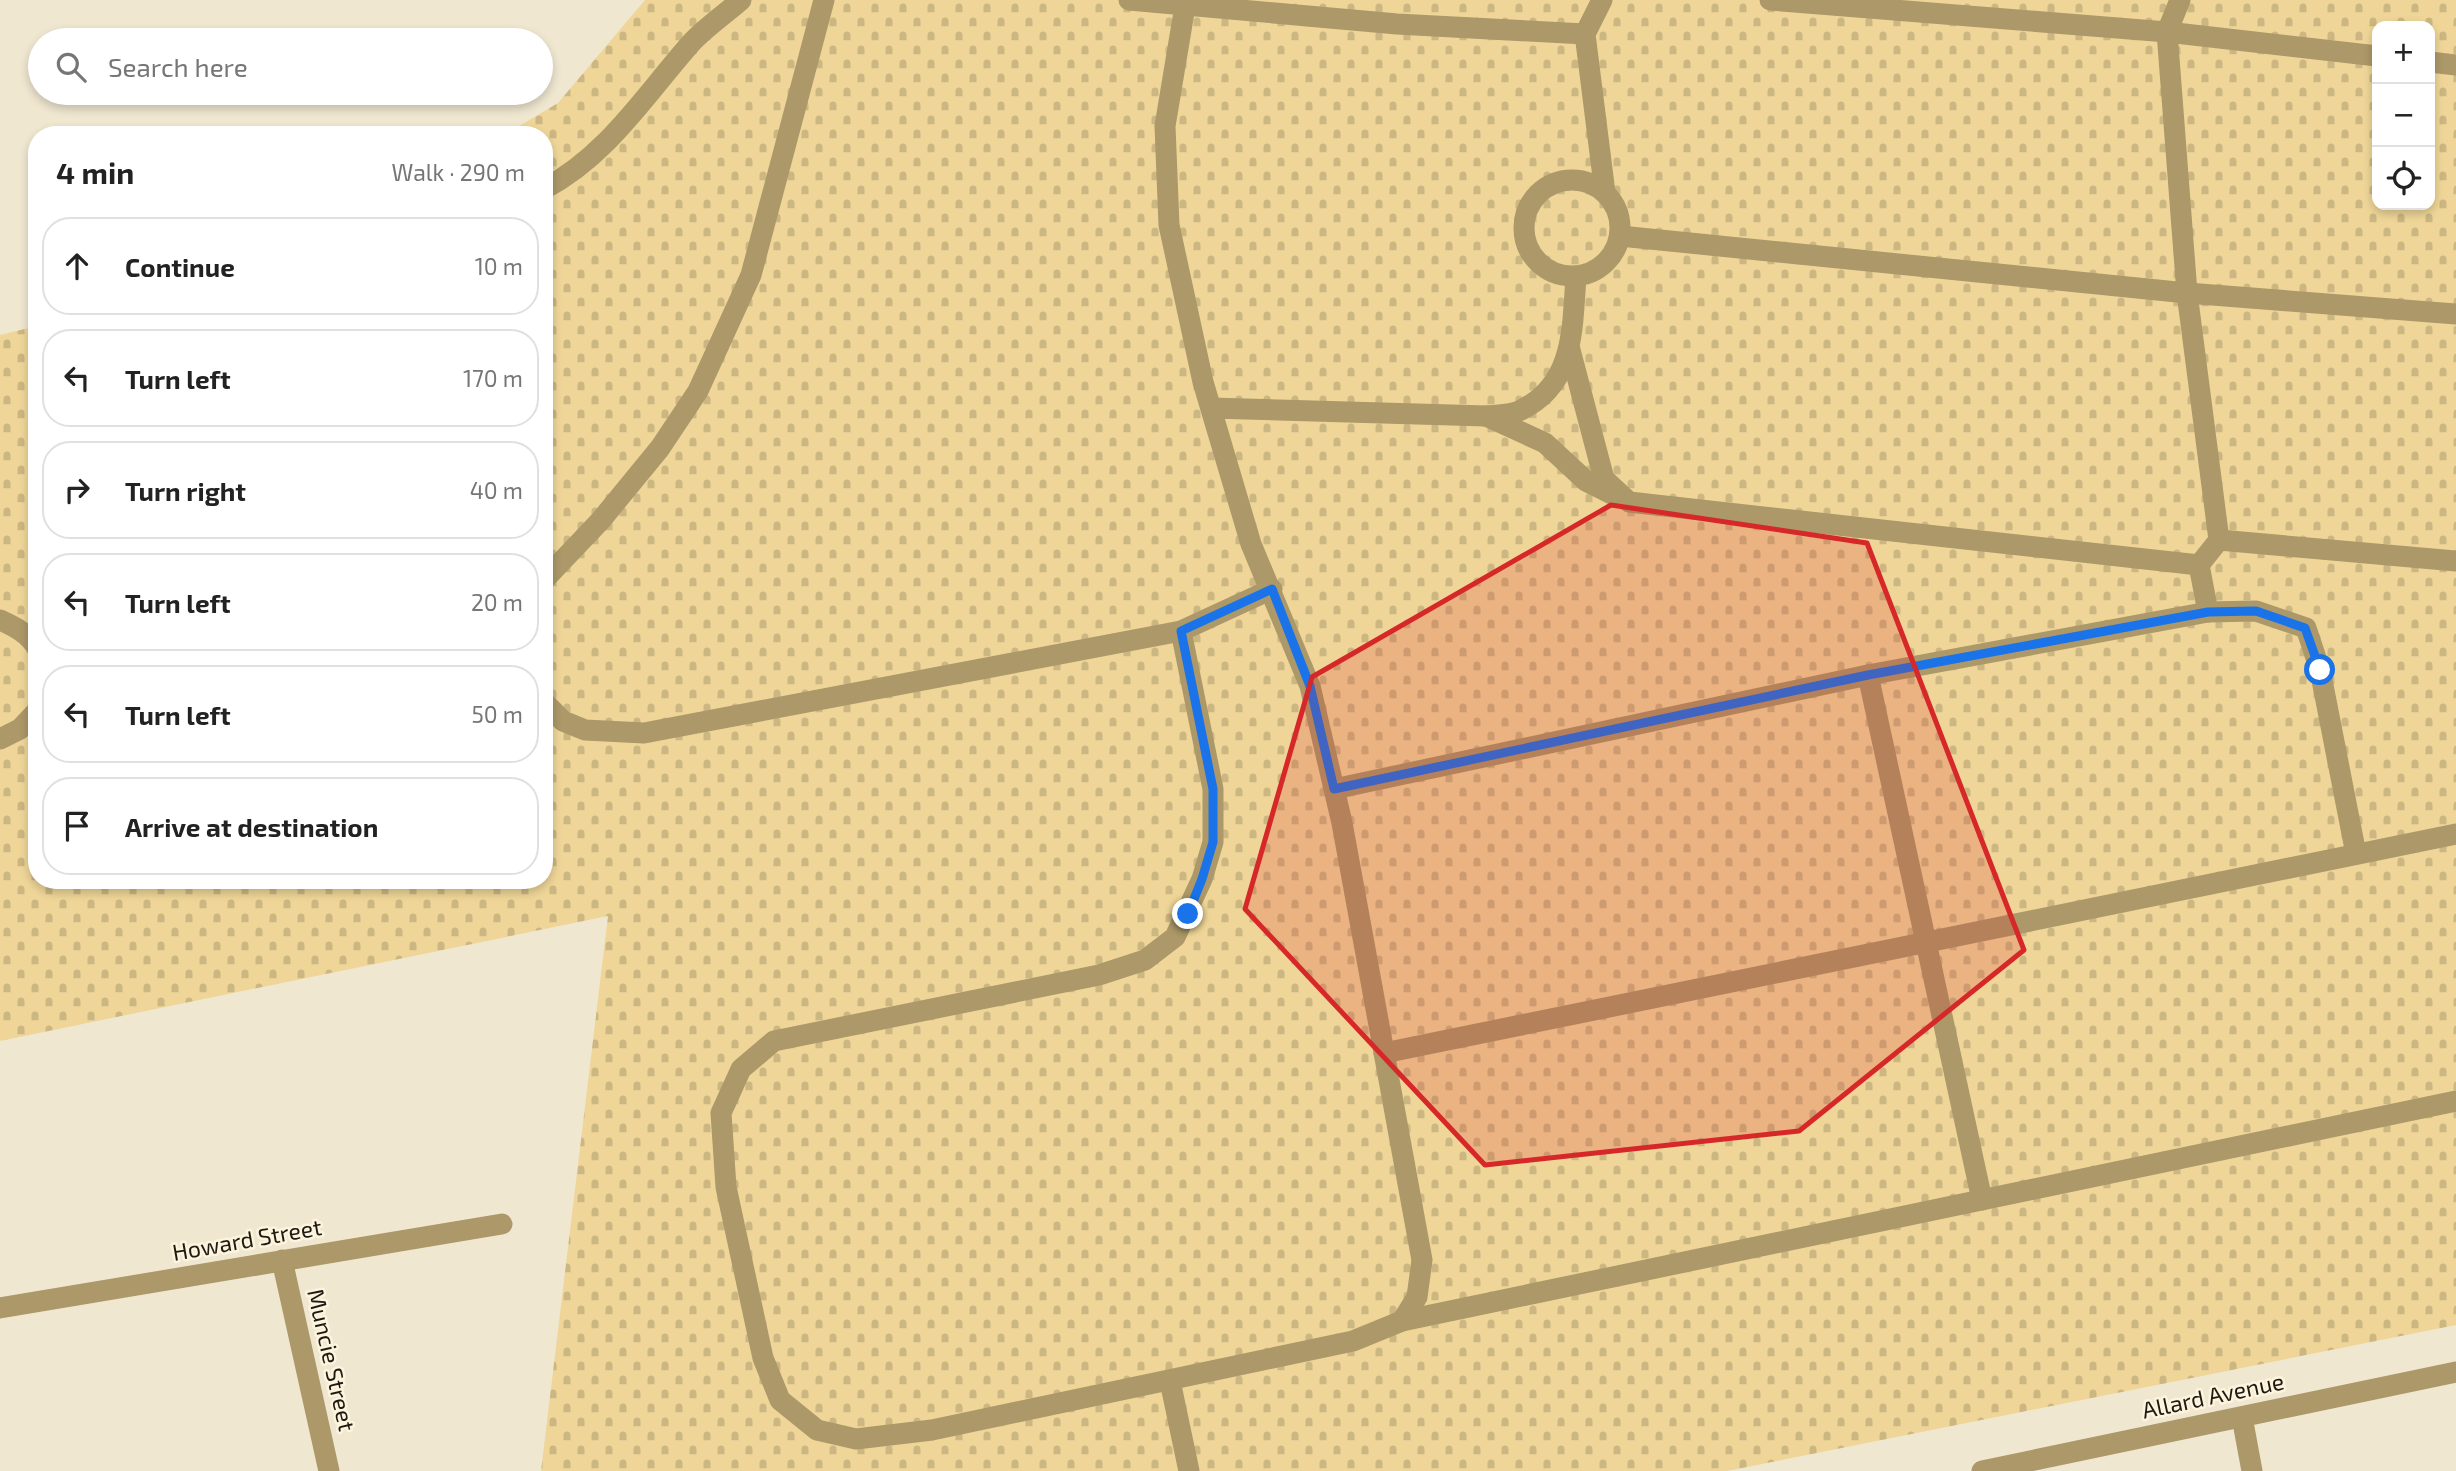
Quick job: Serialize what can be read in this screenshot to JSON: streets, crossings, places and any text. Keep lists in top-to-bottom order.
{
  "streets": {
    "street": ["Howard Street", "Muncie Street", "Allard Avenue"]
  },
  "crossings": [
    ["Howard Street", "Muncie Street"]
  ],
  "page": {
    "map_buttons": ["+", "−"],
    "search": "Search here",
    "heading": ["4 min", "Walk · 290 m"],
    "list": [
      ["Continue", "10 m"],
      ["Turn left", "170 m"],
      ["Turn right", "40 m"],
      ["Turn left", "20 m"],
      ["Turn left", "50 m"],
      "Arrive at destination"
    ]
  }
}
